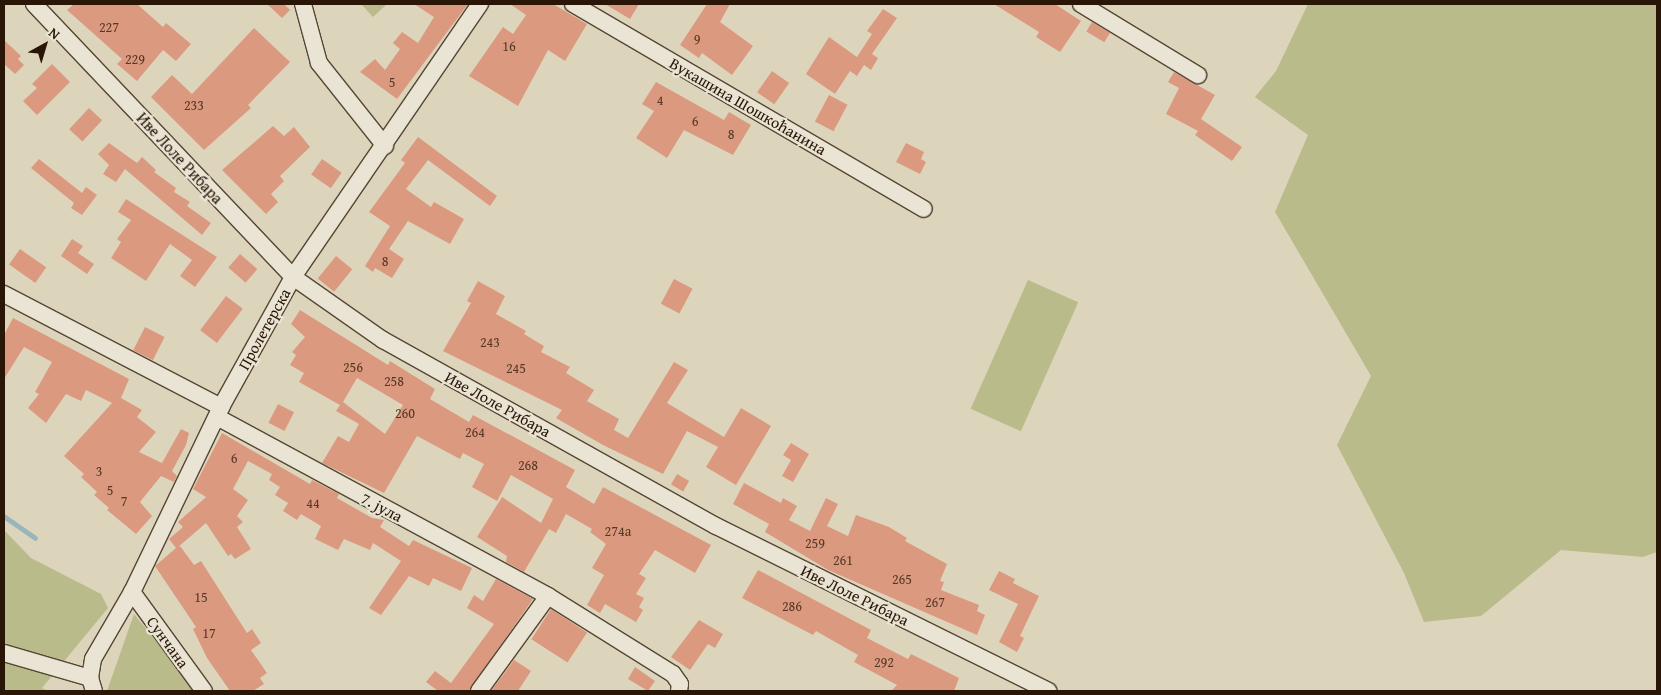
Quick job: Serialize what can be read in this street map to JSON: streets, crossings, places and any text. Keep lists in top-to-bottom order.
{
  "streets": {
    "street": [
      "Вукашина Шошкоћанина",
      "Иве Лоле Рибара",
      "Пролетерска",
      "7. јула",
      "Сунчана"
    ]
  },
  "crossings": [
    ["Иве Лоле Рибара", "Пролетерска"],
    ["Пролетерска", "7. јула"],
    ["Пролетерска", "Сунчана"]
  ],
  "house_numbers": [
    "227",
    "9",
    "16",
    "229",
    "5",
    "4",
    "233",
    "6",
    "8",
    "8",
    "243",
    "256",
    "245",
    "258",
    "260",
    "264",
    "6",
    "268",
    "3",
    "5",
    "7",
    "44",
    "274a",
    "259",
    "261",
    "265",
    "15",
    "267",
    "286",
    "17",
    "292"
  ],
  "north": "top right"
}
